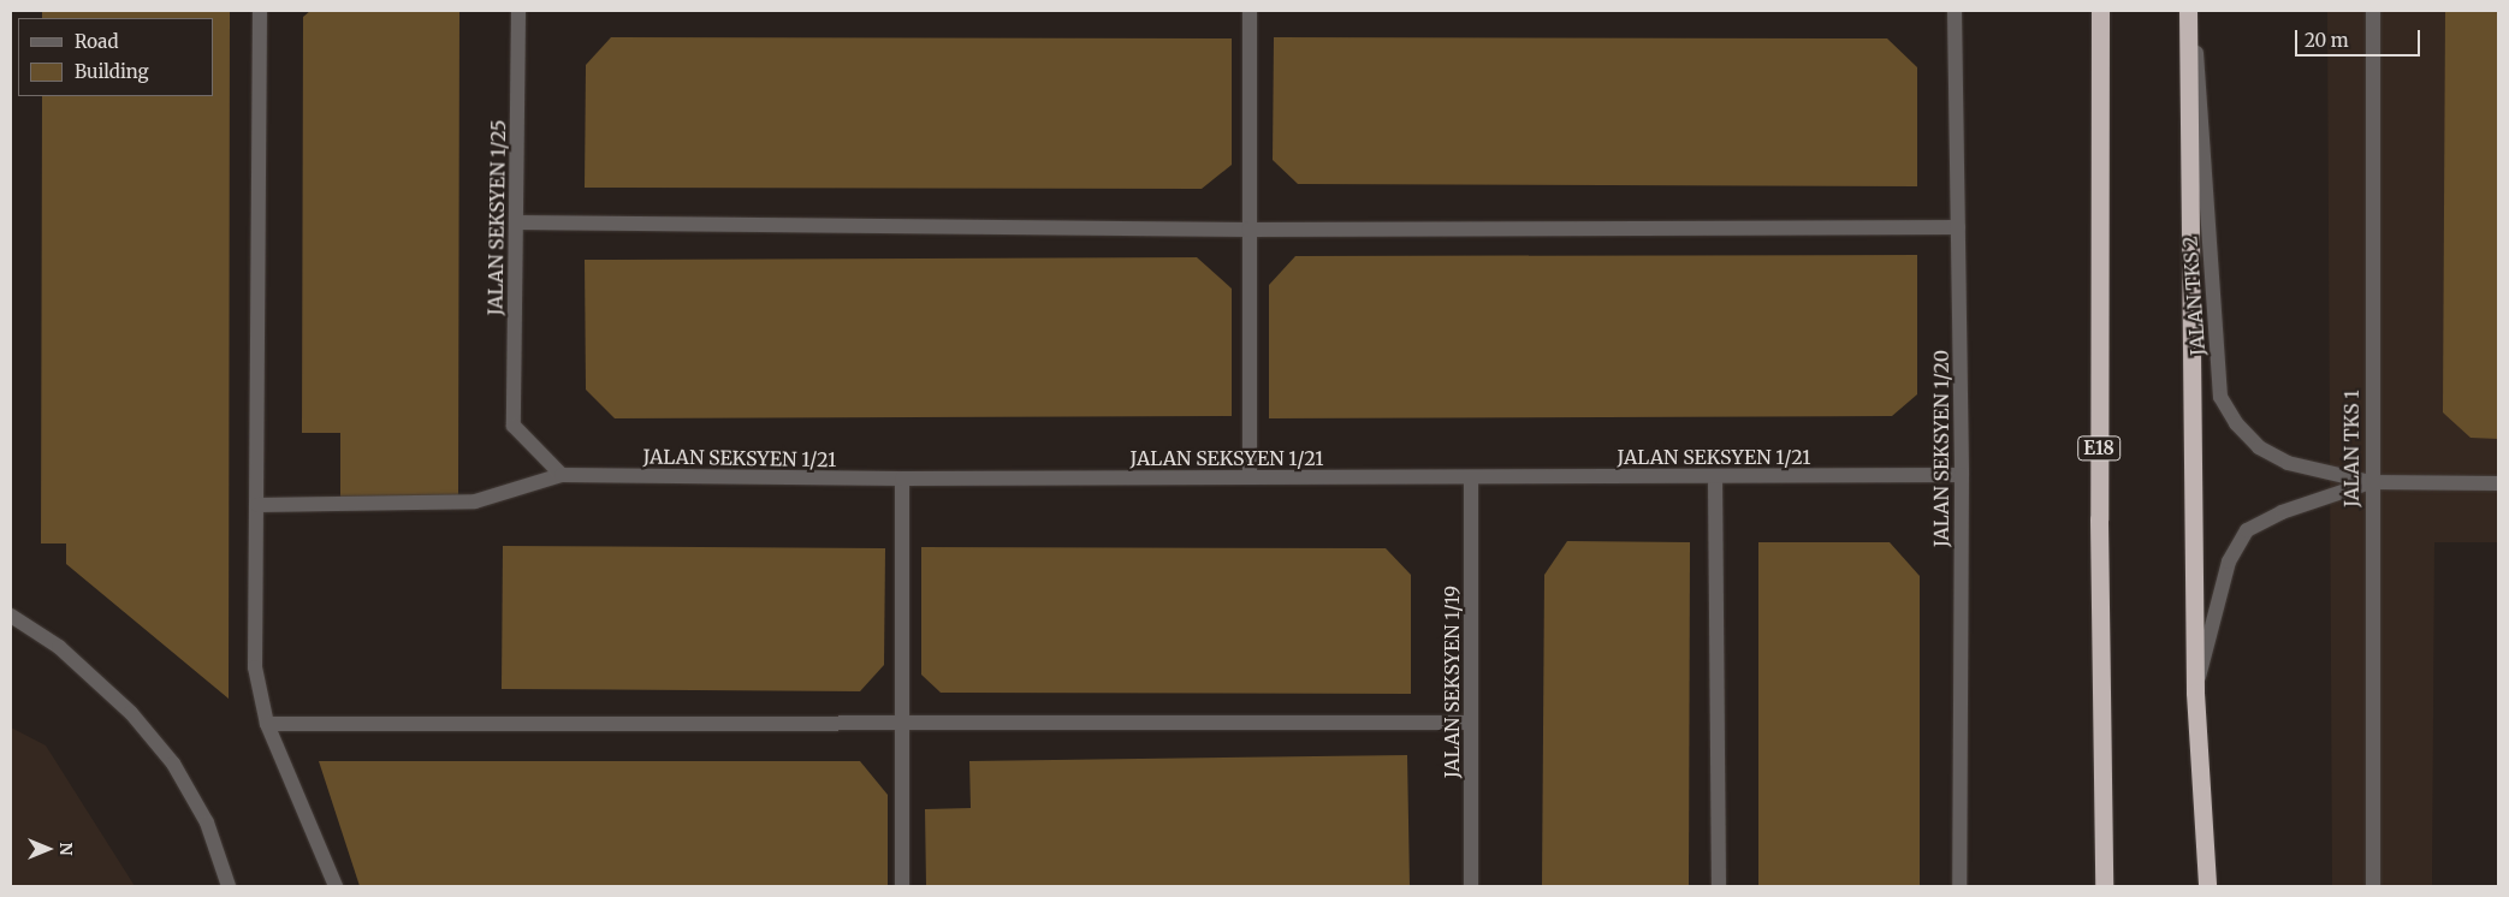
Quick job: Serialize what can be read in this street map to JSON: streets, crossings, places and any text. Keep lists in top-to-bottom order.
{
  "streets": {
    "highway": ["E18"],
    "street": [
      "JALAN SEKSYEN 1/25",
      "JALAN TKS 2",
      "JALAN SEKSYEN 1/20",
      "JALAN TKS 1",
      "JALAN SEKSYEN 1/21",
      "JALAN SEKSYEN 1/19"
    ]
  },
  "crossings": [
    ["JALAN SEKSYEN 1/25", "JALAN SEKSYEN 1/21"],
    ["JALAN TKS 2", "JALAN TKS 1"],
    ["JALAN SEKSYEN 1/20", "JALAN SEKSYEN 1/21"],
    ["JALAN SEKSYEN 1/21", "JALAN SEKSYEN 1/19"]
  ],
  "legend": ["Road", "Building"],
  "scale_bar": "20 m",
  "north": "right"
}
